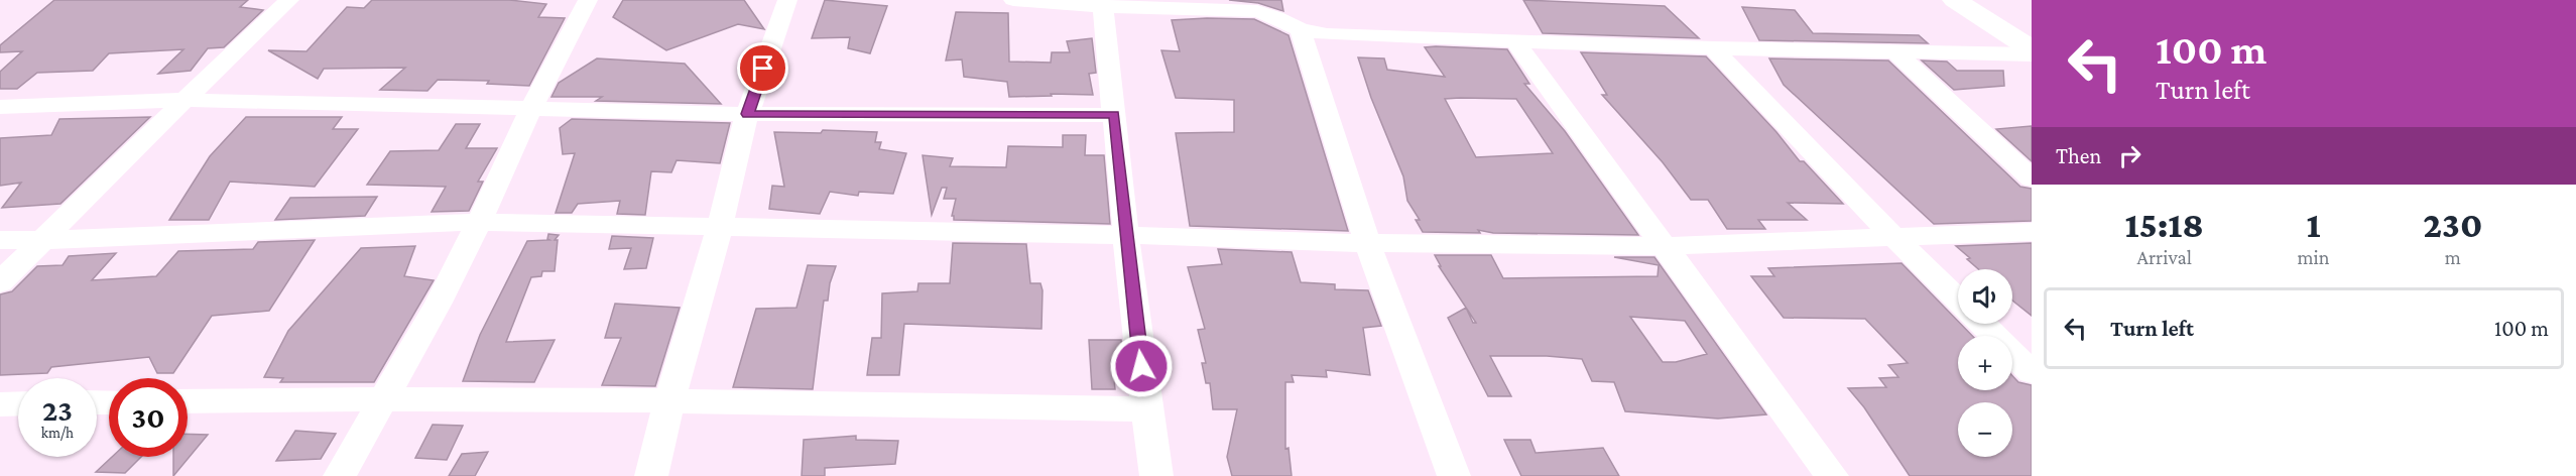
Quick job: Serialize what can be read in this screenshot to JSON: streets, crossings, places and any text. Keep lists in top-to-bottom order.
{
  "page": {
    "turn": ["100 m", "Turn left"],
    "then": "Then",
    "eta": [
      "15:18",
      "Arrival",
      "1",
      "min",
      "230",
      "m"
    ],
    "map_buttons": ["+", "−"],
    "list": [
      {
        "name": "Turn left",
        "value": "100 m"
      }
    ],
    "speed": "23 km/h",
    "limit": "30"
  }
}
